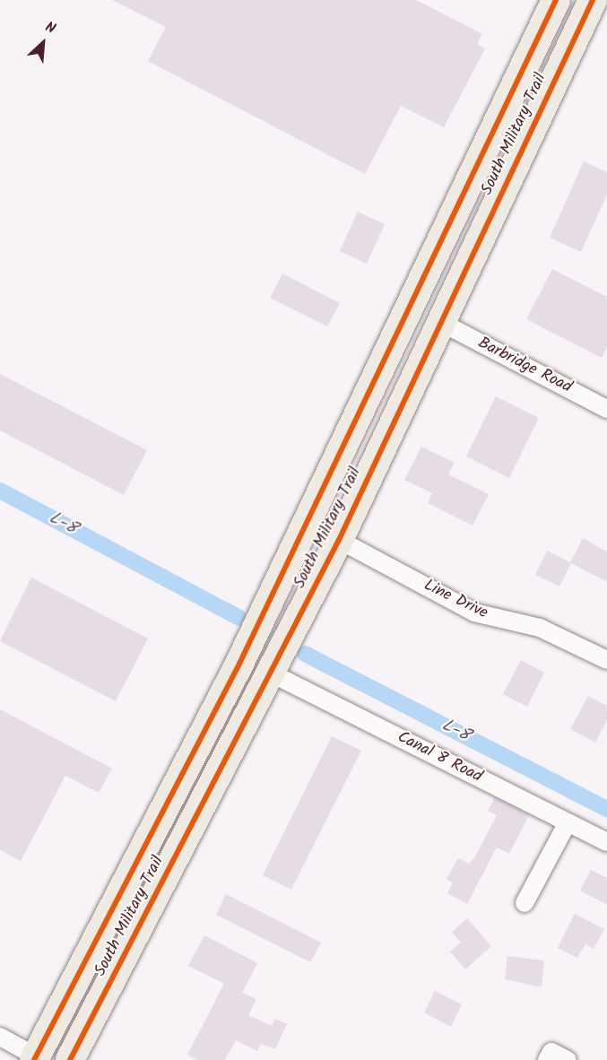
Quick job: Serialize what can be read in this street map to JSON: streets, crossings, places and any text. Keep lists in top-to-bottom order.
{
  "streets": {
    "main road": ["South Military Trail"],
    "street": ["Barbridge Road", "Line Drive", "Canal 8 Road"]
  },
  "crossings": [
    ["South Military Trail", "Barbridge Road"],
    ["South Military Trail", "Line Drive"],
    ["South Military Trail", "Canal 8 Road"]
  ],
  "water": ["L-8"],
  "north": "top right"
}
